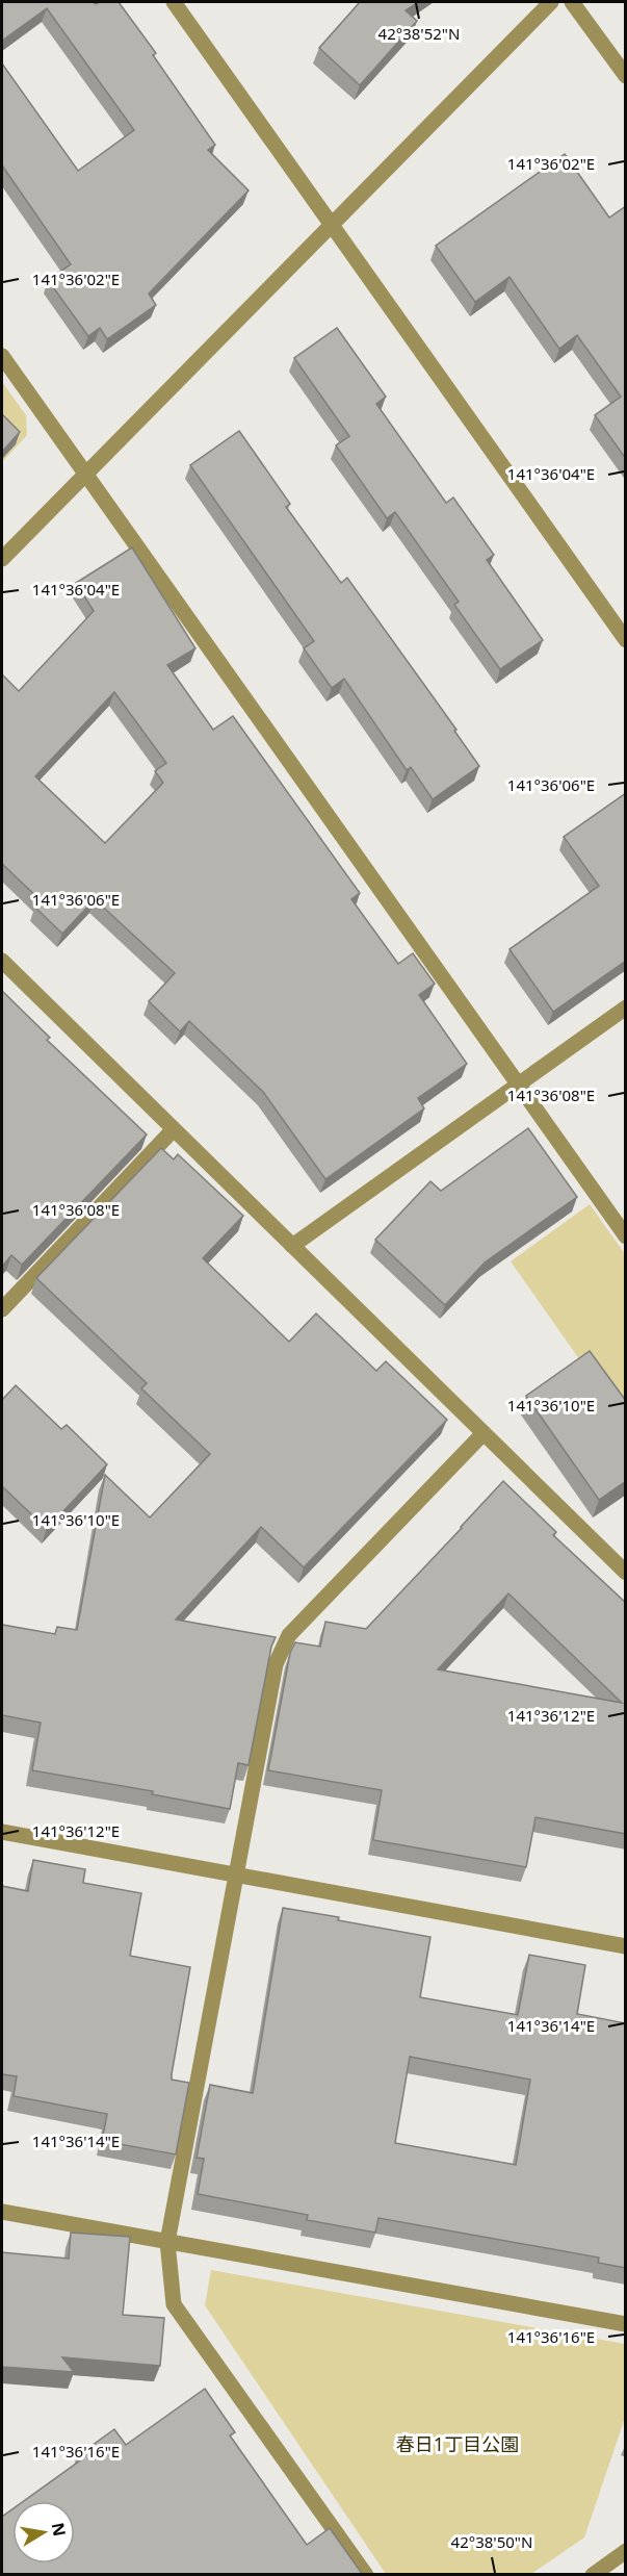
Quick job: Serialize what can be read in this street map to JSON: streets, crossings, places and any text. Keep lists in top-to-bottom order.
{
  "parks": ["春日1丁目公園"],
  "north": "right",
  "coordinates": [
    "42°38'52\"N",
    "141°36'02\"E",
    "141°36'04\"E",
    "141°36'06\"E",
    "141°36'08\"E",
    "141°36'10\"E",
    "141°36'12\"E",
    "141°36'14\"E",
    "141°36'16\"E",
    "42°38'50\"N"
  ]
}
